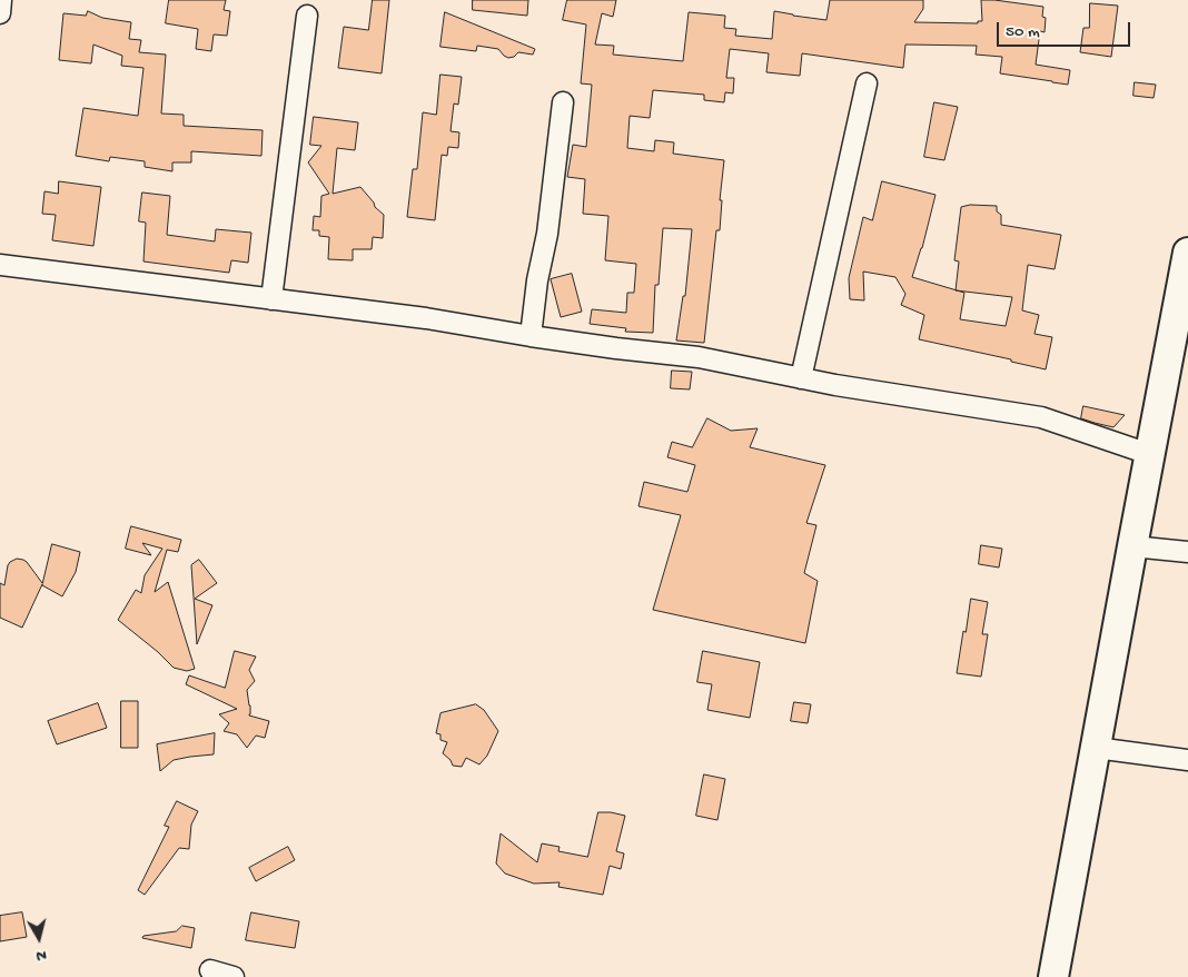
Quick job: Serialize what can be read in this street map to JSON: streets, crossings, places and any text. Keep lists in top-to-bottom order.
{
  "scale_bar": "50 m",
  "north": "bottom"
}
